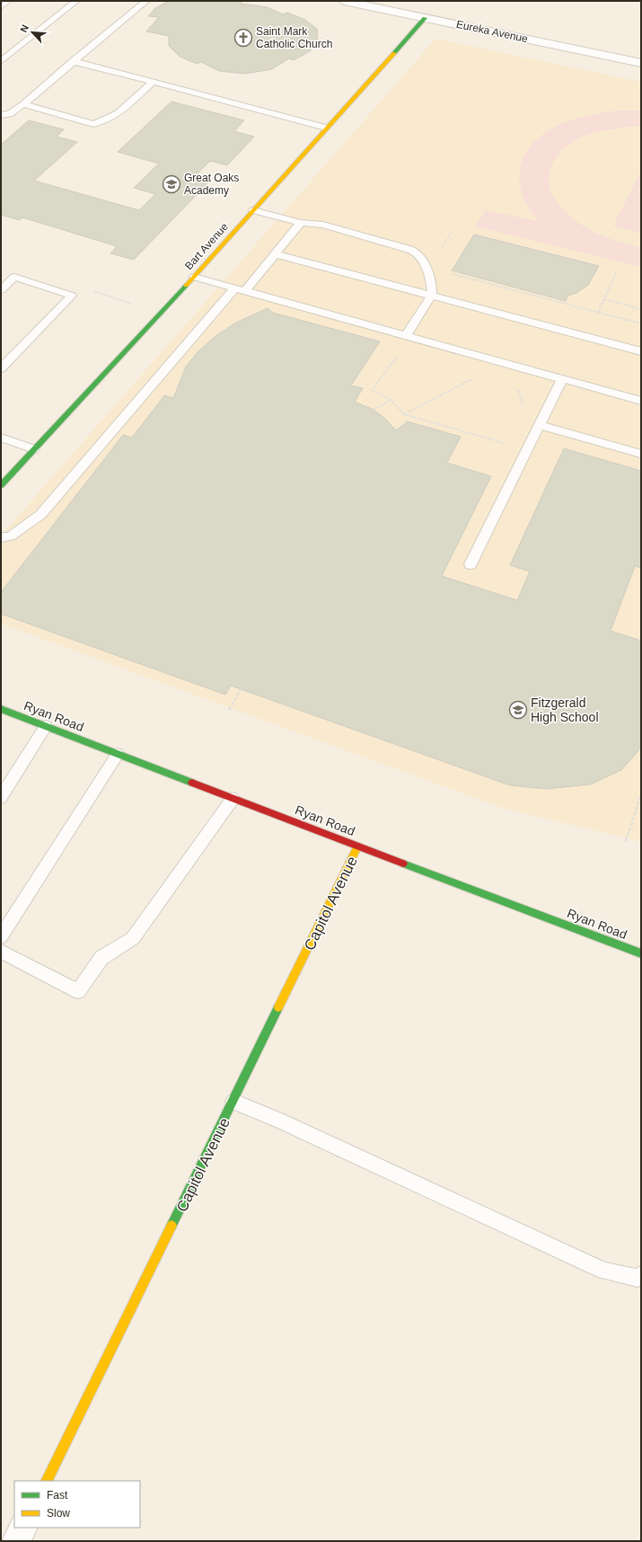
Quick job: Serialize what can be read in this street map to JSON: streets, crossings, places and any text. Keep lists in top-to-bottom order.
{
  "streets": {
    "street": [
      "Eureka Avenue",
      "Bart Avenue",
      "Ryan Road",
      "Capitol Avenue"
    ]
  },
  "crossings": [
    ["Eureka Avenue", "Bart Avenue"],
    ["Ryan Road", "Capitol Avenue"]
  ],
  "places": {
    "church": ["Saint Mark Catholic Church"],
    "school or university": ["Great Oaks Academy", "Fitzgerald High School"]
  },
  "legend": ["Fast", "Slow"],
  "north": "top left"
}
